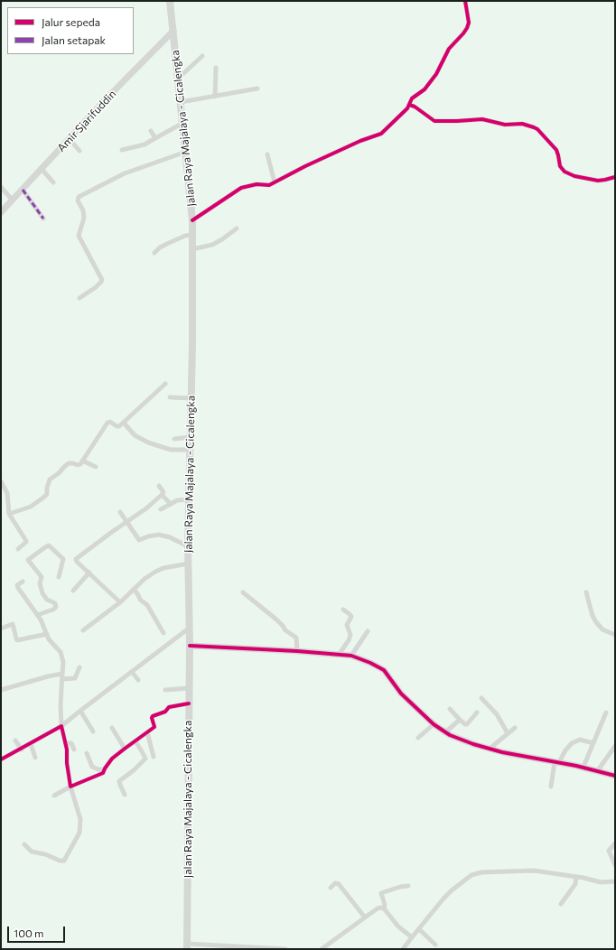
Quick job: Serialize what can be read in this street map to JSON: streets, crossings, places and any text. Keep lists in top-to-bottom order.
{
  "streets": {
    "main road": ["Jalan Raya Majalaya - Cicalengka"],
    "street": ["Amir Sjarifuddin"]
  },
  "crossings": [
    ["Amir Sjarifuddin", "Jalan Raya Majalaya - Cicalengka"]
  ],
  "legend": ["Jalur sepeda", "Jalan setapak"],
  "scale_bar": "100 m"
}
